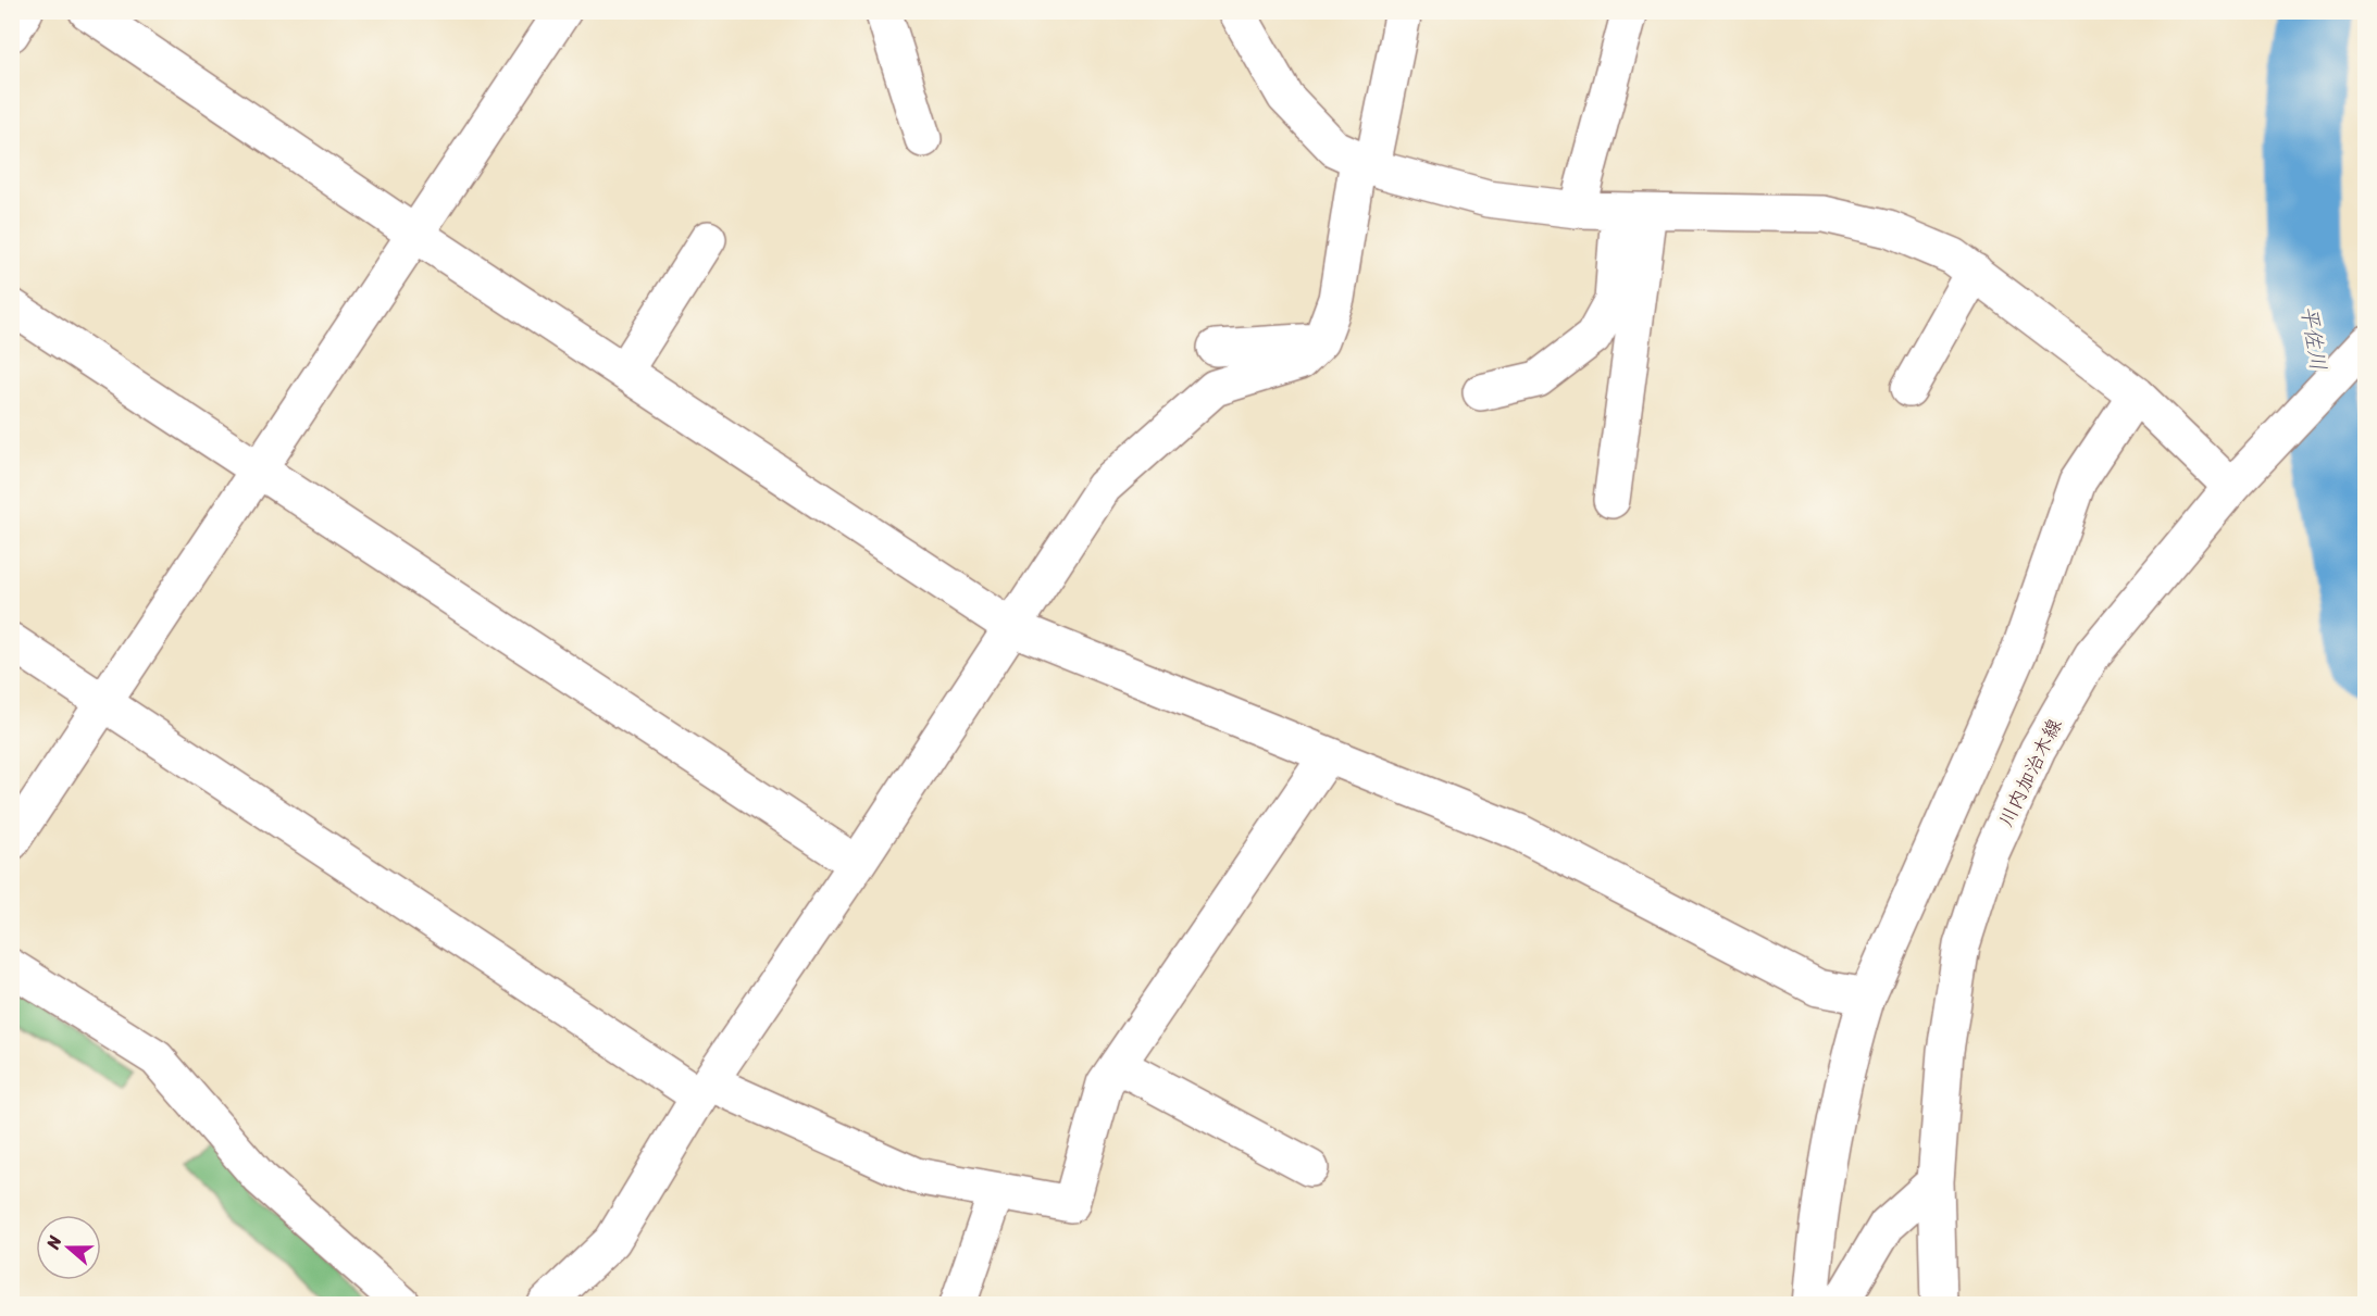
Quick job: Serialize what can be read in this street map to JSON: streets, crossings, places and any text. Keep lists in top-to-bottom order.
{
  "streets": {
    "street": ["川内加治木線"]
  },
  "water": ["平佐川"],
  "north": "left"
}
